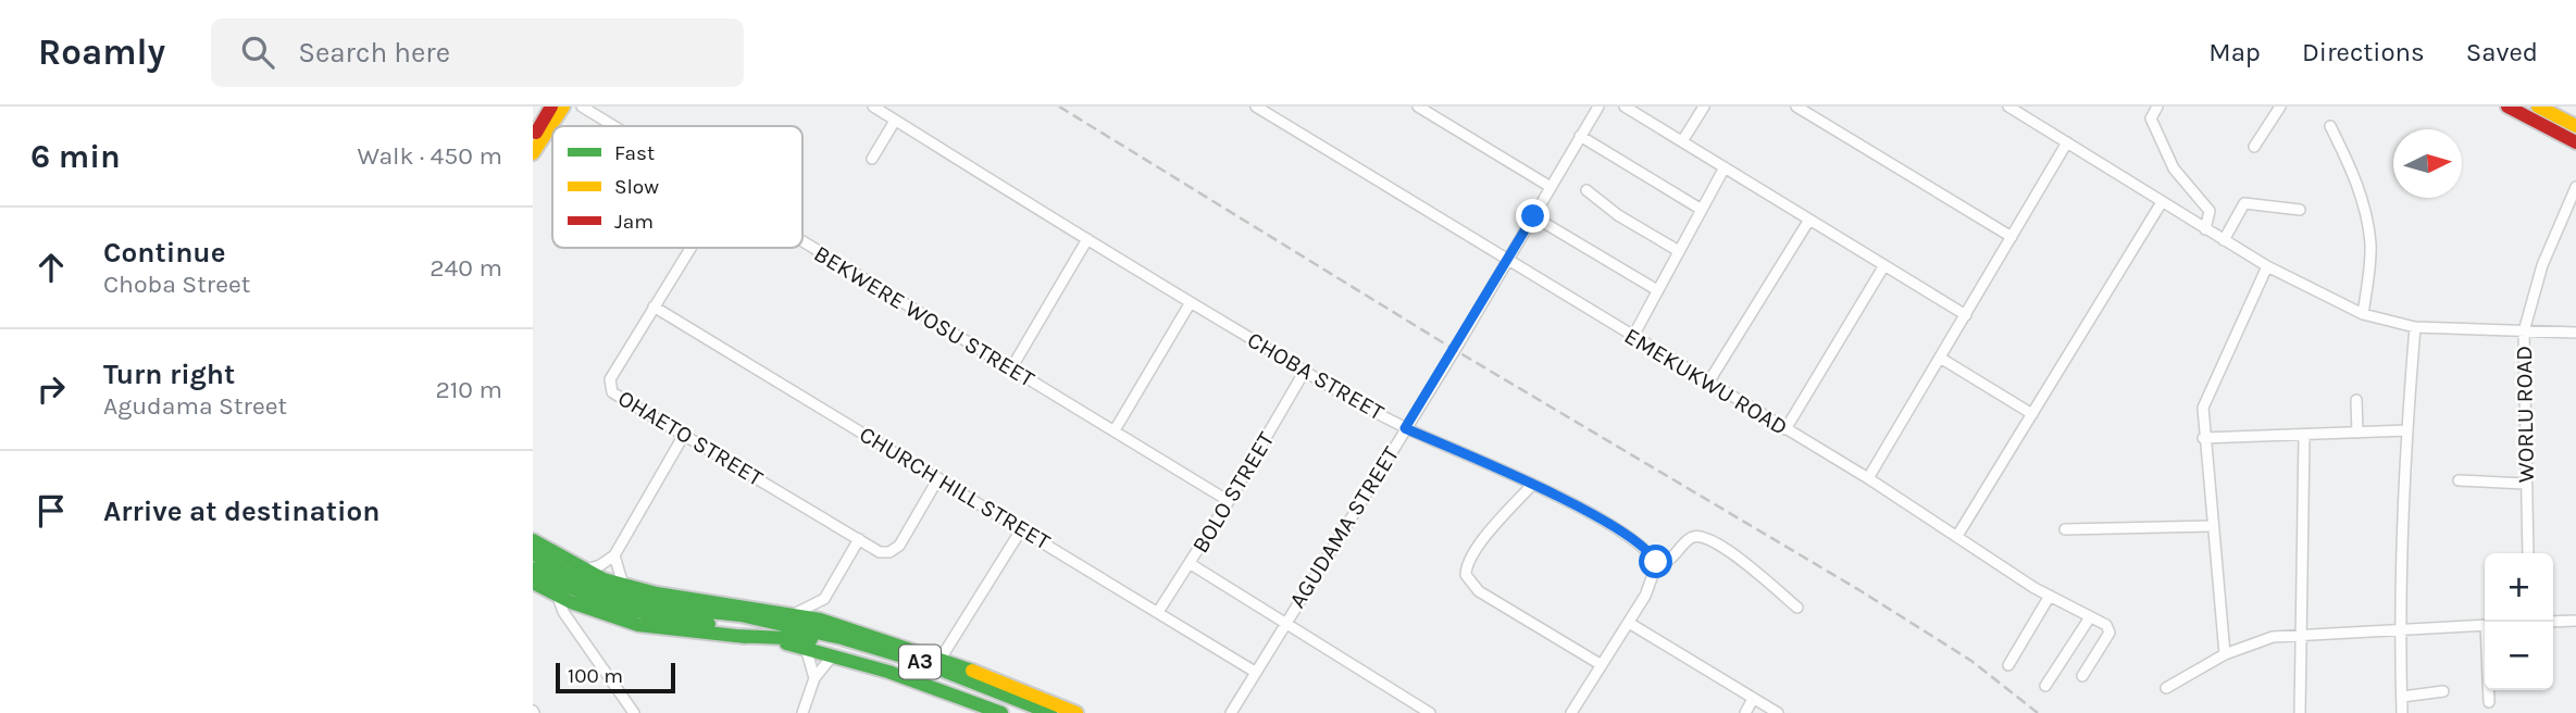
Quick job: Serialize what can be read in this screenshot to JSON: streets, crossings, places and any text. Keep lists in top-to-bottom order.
{
  "streets": {
    "main road": ["A3"],
    "street": [
      "BEKWERE WOSU STREET",
      "CHOBA STREET",
      "EMEKUKWU ROAD",
      "WORLU ROAD",
      "OHAETO STREET",
      "CHURCH HILL STREET",
      "BOLO STREET",
      "AGUDAMA STREET"
    ]
  },
  "crossings": [
    ["BEKWERE WOSU STREET", "BOLO STREET"],
    ["CHOBA STREET", "BOLO STREET"],
    ["CHOBA STREET", "AGUDAMA STREET"],
    ["EMEKUKWU ROAD", "AGUDAMA STREET"],
    ["OHAETO STREET", "CHURCH HILL STREET"],
    ["CHURCH HILL STREET", "BOLO STREET"],
    ["CHURCH HILL STREET", "AGUDAMA STREET"]
  ],
  "legend": ["Fast", "Slow", "Jam"],
  "scale_bar": "100 m",
  "north": "right",
  "page": {
    "header": "Roamly",
    "search": "Search here",
    "nav": ["Map", "Directions", "Saved"],
    "heading": ["6 min", "Walk · 450 m"],
    "list": [
      ["Continue", "Choba Street", "240 m"],
      ["Turn right", "Agudama Street", "210 m"],
      "Arrive at destination"
    ],
    "map_buttons": ["+", "−"],
    "scale": "100 m"
  }
}
